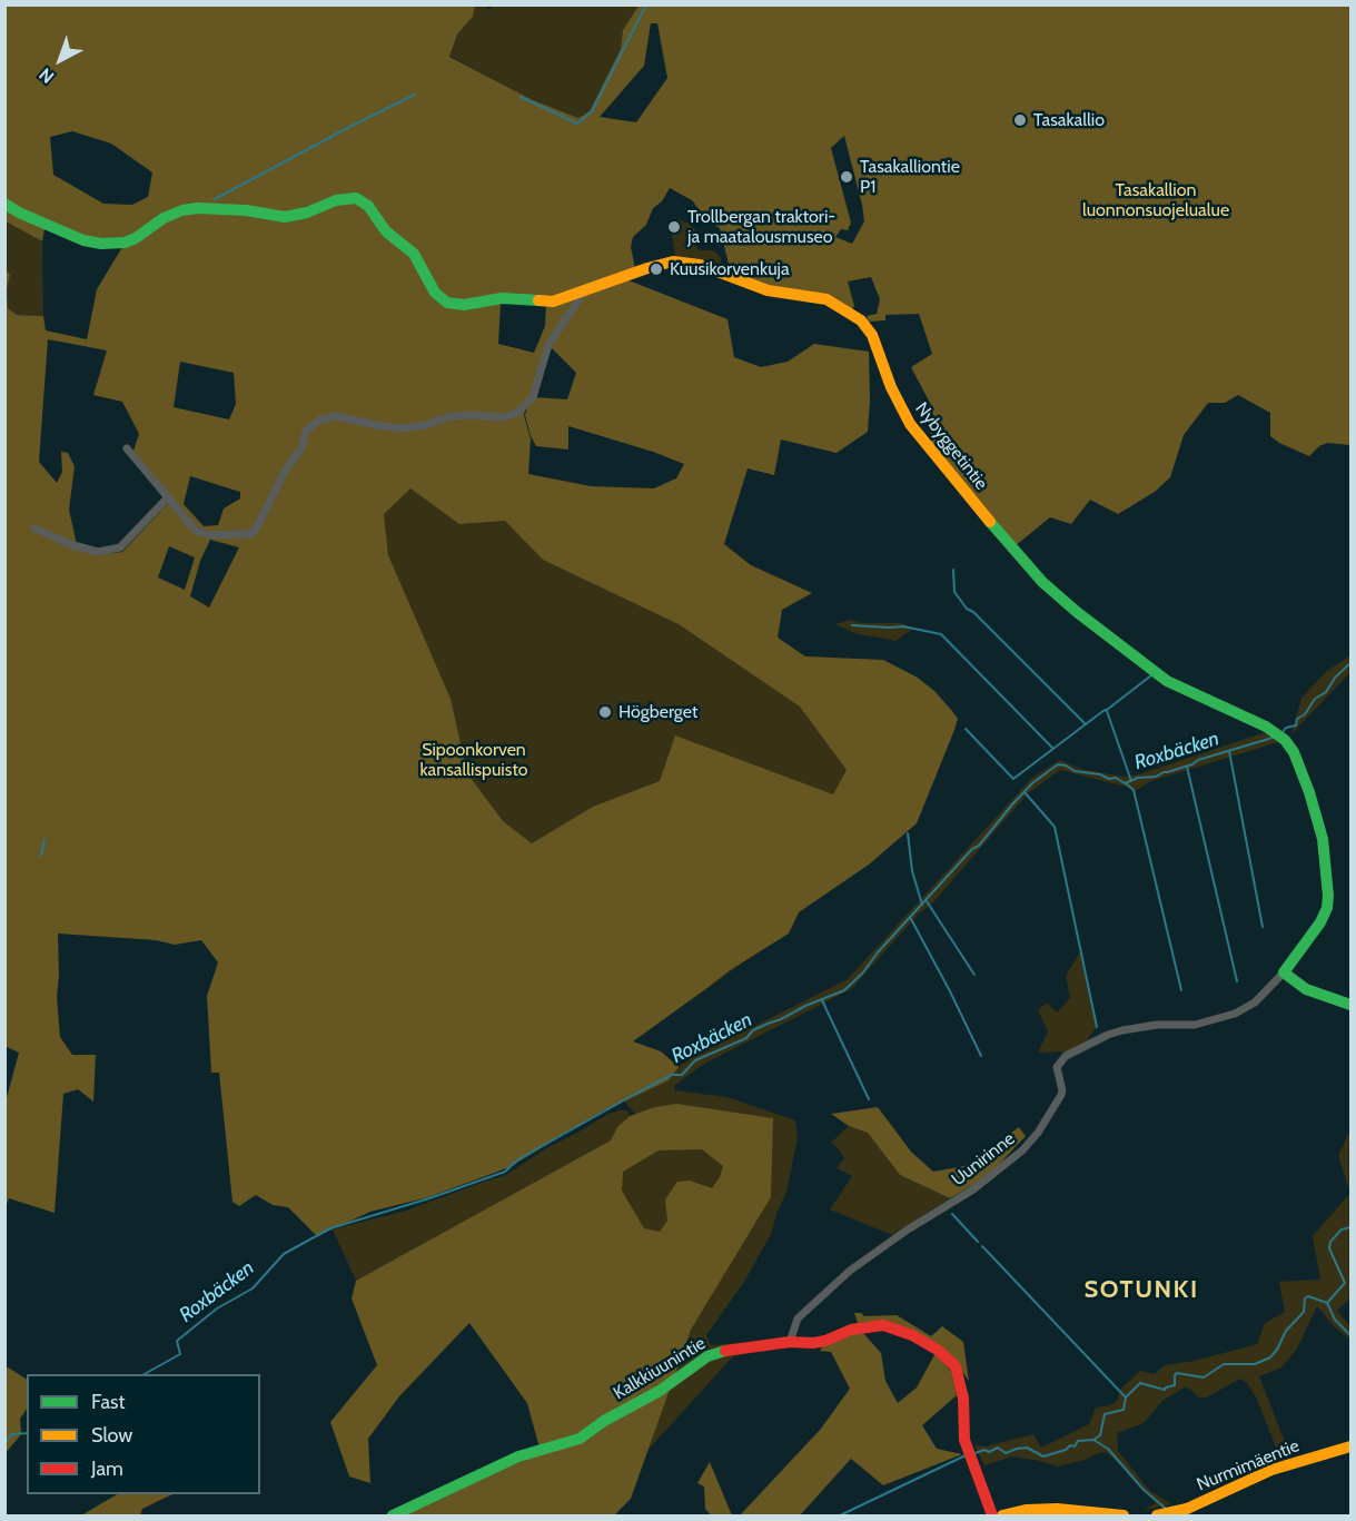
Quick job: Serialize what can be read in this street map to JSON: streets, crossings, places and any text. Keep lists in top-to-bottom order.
{
  "streets": {
    "street": [
      "Nybyggetintie",
      "Uunirinne",
      "Kalkkiuunintie",
      "Nurmimäentie"
    ]
  },
  "crossings": [
    ["Nybyggetintie", "Uunirinne"],
    ["Uunirinne", "Kalkkiuunintie"]
  ],
  "districts": ["SOTUNKI"],
  "water": ["Roxbäcken"],
  "parks": ["Tasakallion luonnonsuojelualue", "Sipoonkorven kansallispuisto"],
  "places": [
    "Tasakallio",
    "Tasakalliontie P1",
    "Trollbergan traktori- ja maatalousmuseo",
    "Kuusikorvenkuja",
    "Högberget"
  ],
  "legend": ["Fast", "Slow", "Jam"],
  "north": "bottom left"
}
